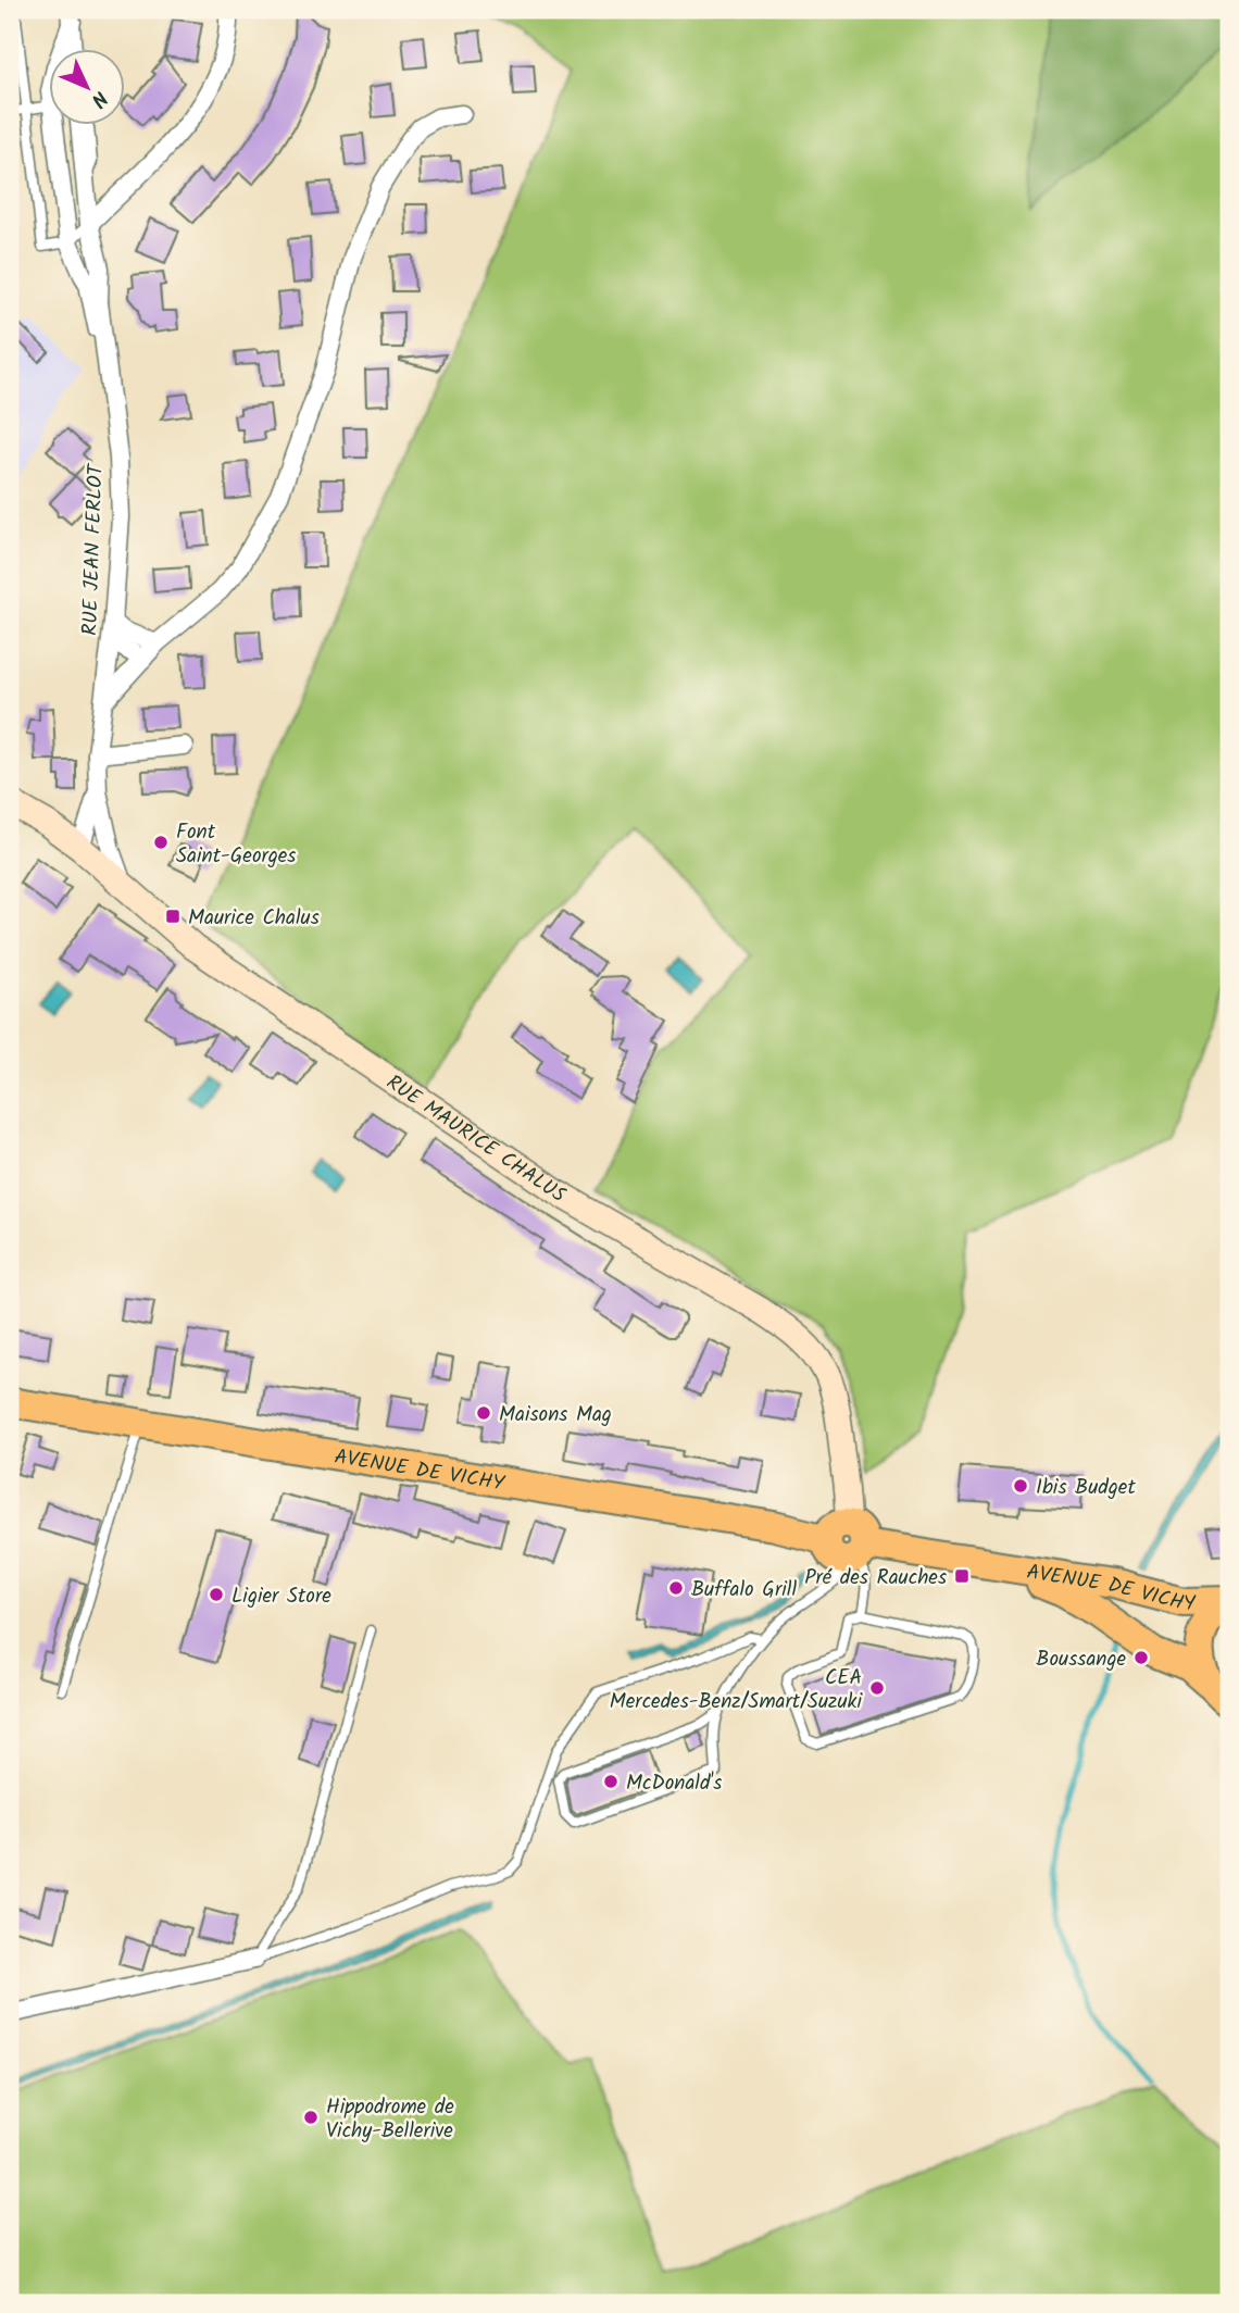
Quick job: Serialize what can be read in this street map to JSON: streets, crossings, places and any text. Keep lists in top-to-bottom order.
{
  "streets": {
    "main road": ["AVENUE DE VICHY"],
    "street": ["RUE JEAN FERLOT", "RUE MAURICE CHALUS"]
  },
  "crossings": [
    ["RUE JEAN FERLOT", "RUE MAURICE CHALUS"],
    ["RUE MAURICE CHALUS", "AVENUE DE VICHY"]
  ],
  "places": {
    "other": [
      "Font Saint-Georges",
      "Maisons Mag",
      "Ibis Budget",
      "Buffalo Grill",
      "Ligier Store",
      "Boussange",
      "CEA Mercedes-Benz/Smart/Suzuki",
      "McDonald's",
      "Hippodrome de Vichy-Bellerive"
    ],
    "transit": ["Maurice Chalus", "Pré des Rauches"]
  },
  "north": "bottom right"
}
